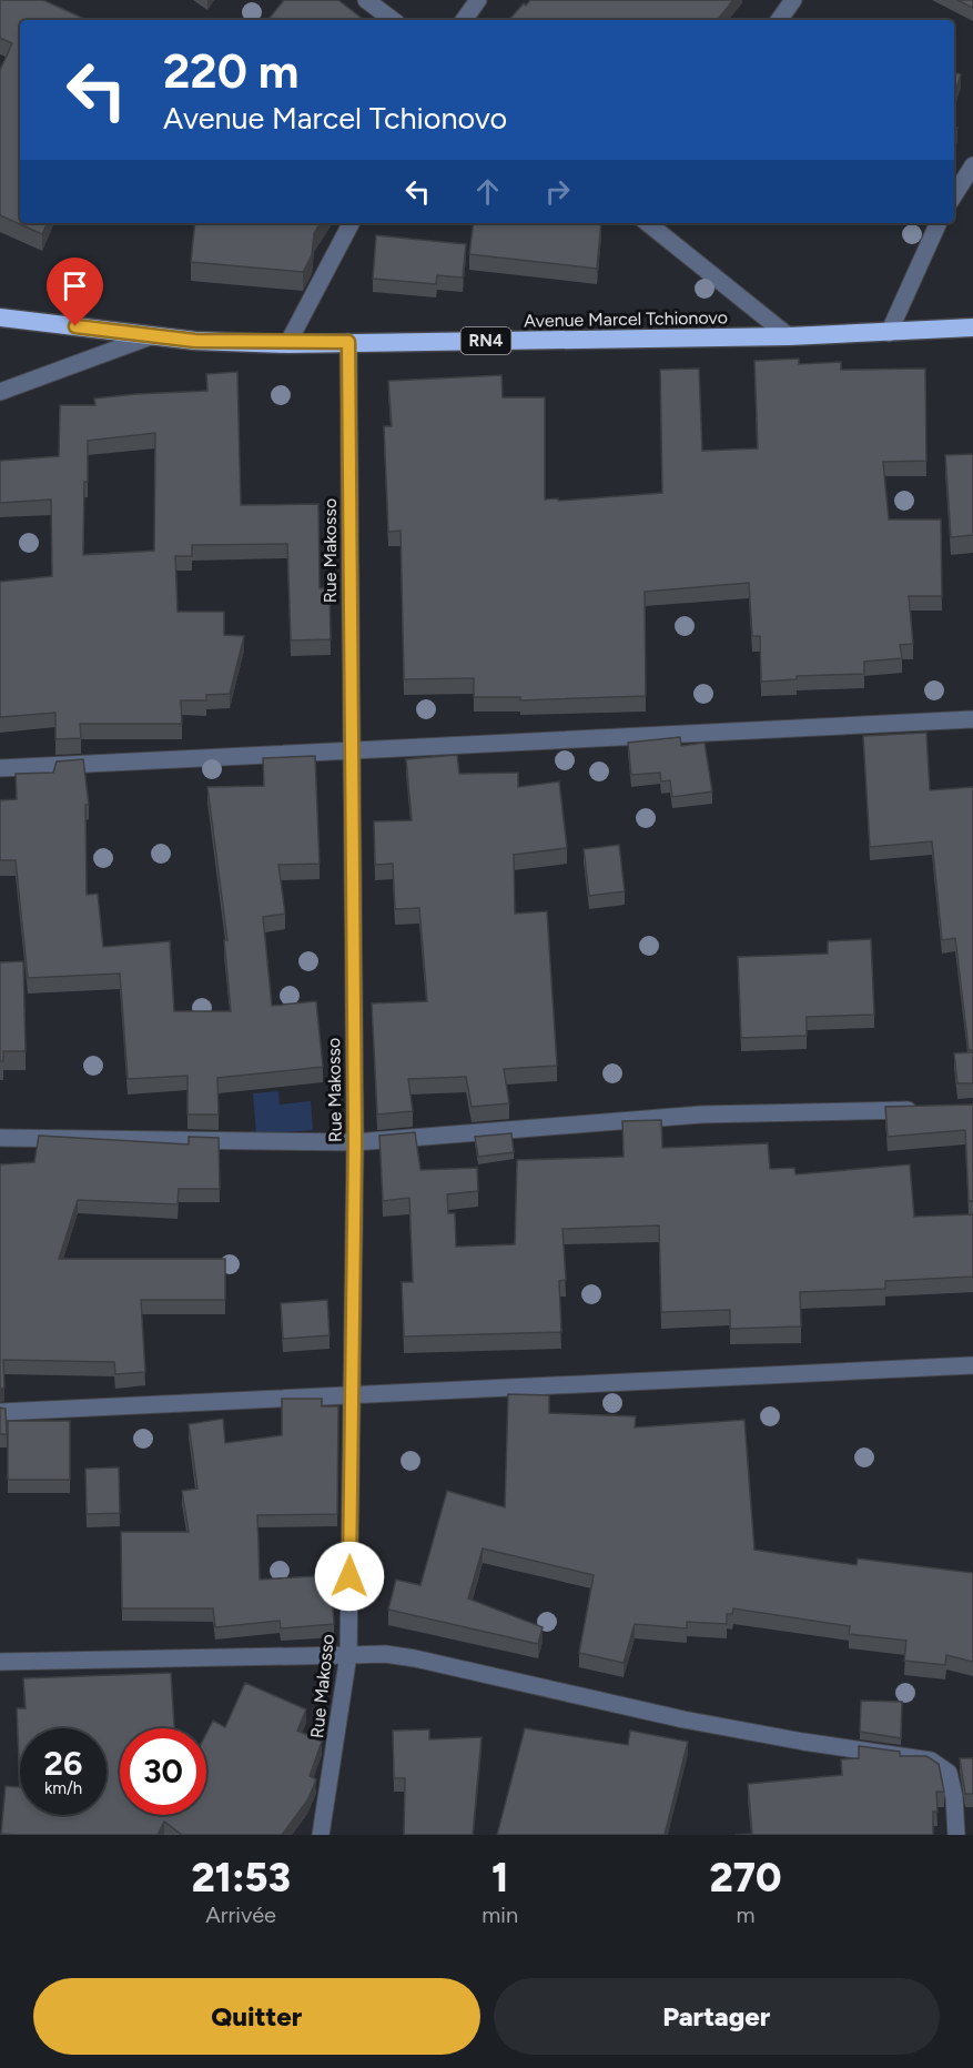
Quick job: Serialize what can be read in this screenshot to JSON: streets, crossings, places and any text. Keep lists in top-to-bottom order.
{
  "streets": {
    "highway": ["Avenue Marcel Tchionovo", "RN4"],
    "street": ["Rue Makosso"]
  },
  "crossings": [
    ["Avenue Marcel Tchionovo", "Rue Makosso"]
  ],
  "page": {
    "turn": ["220 m", "Avenue Marcel Tchionovo"],
    "speed": "26 km/h",
    "limit": "30",
    "eta": [
      "21:53",
      "Arrivée",
      "1",
      "min",
      "270",
      "m"
    ],
    "buttons": ["Quitter", "Partager"]
  }
}
